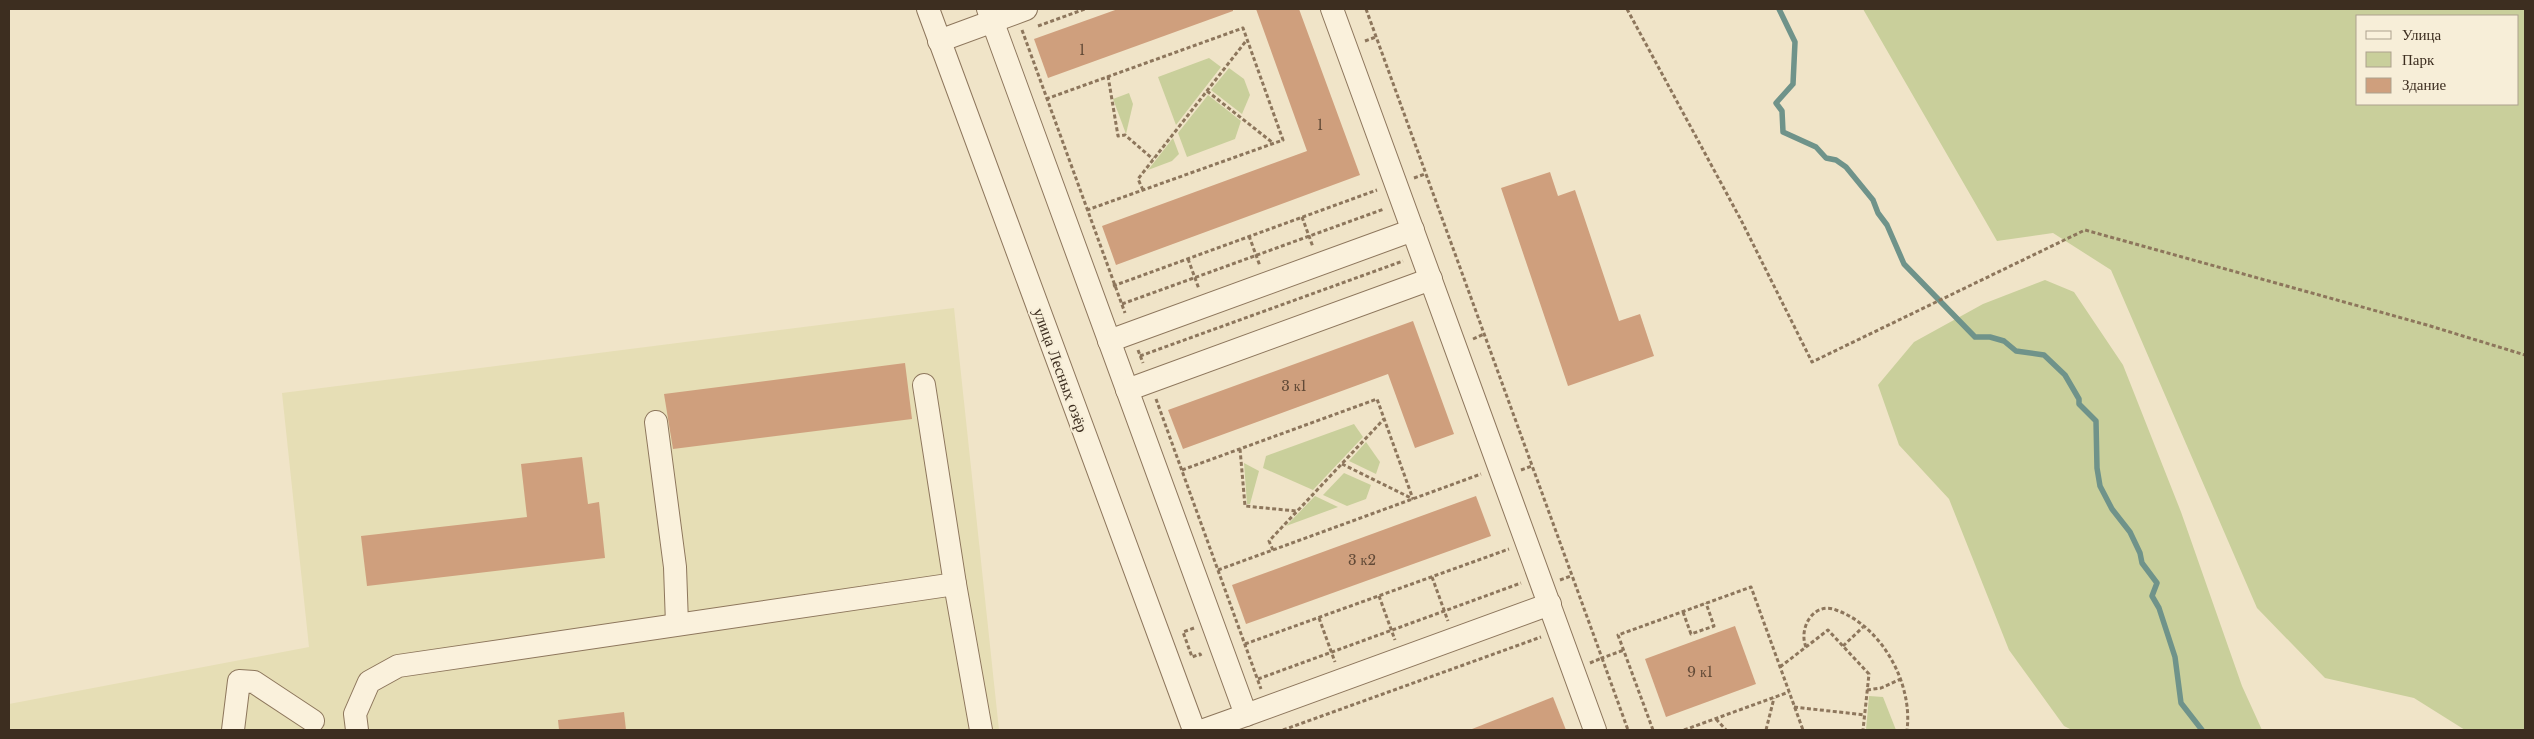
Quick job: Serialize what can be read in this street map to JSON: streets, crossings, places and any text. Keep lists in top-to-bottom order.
{
  "streets": {
    "street": ["улица Лесных озёр"]
  },
  "house_numbers": [
    "1",
    "1",
    "3 к1",
    "3 к2",
    "9 к1"
  ],
  "legend": ["Улица", "Парк", "Здание"]
}
